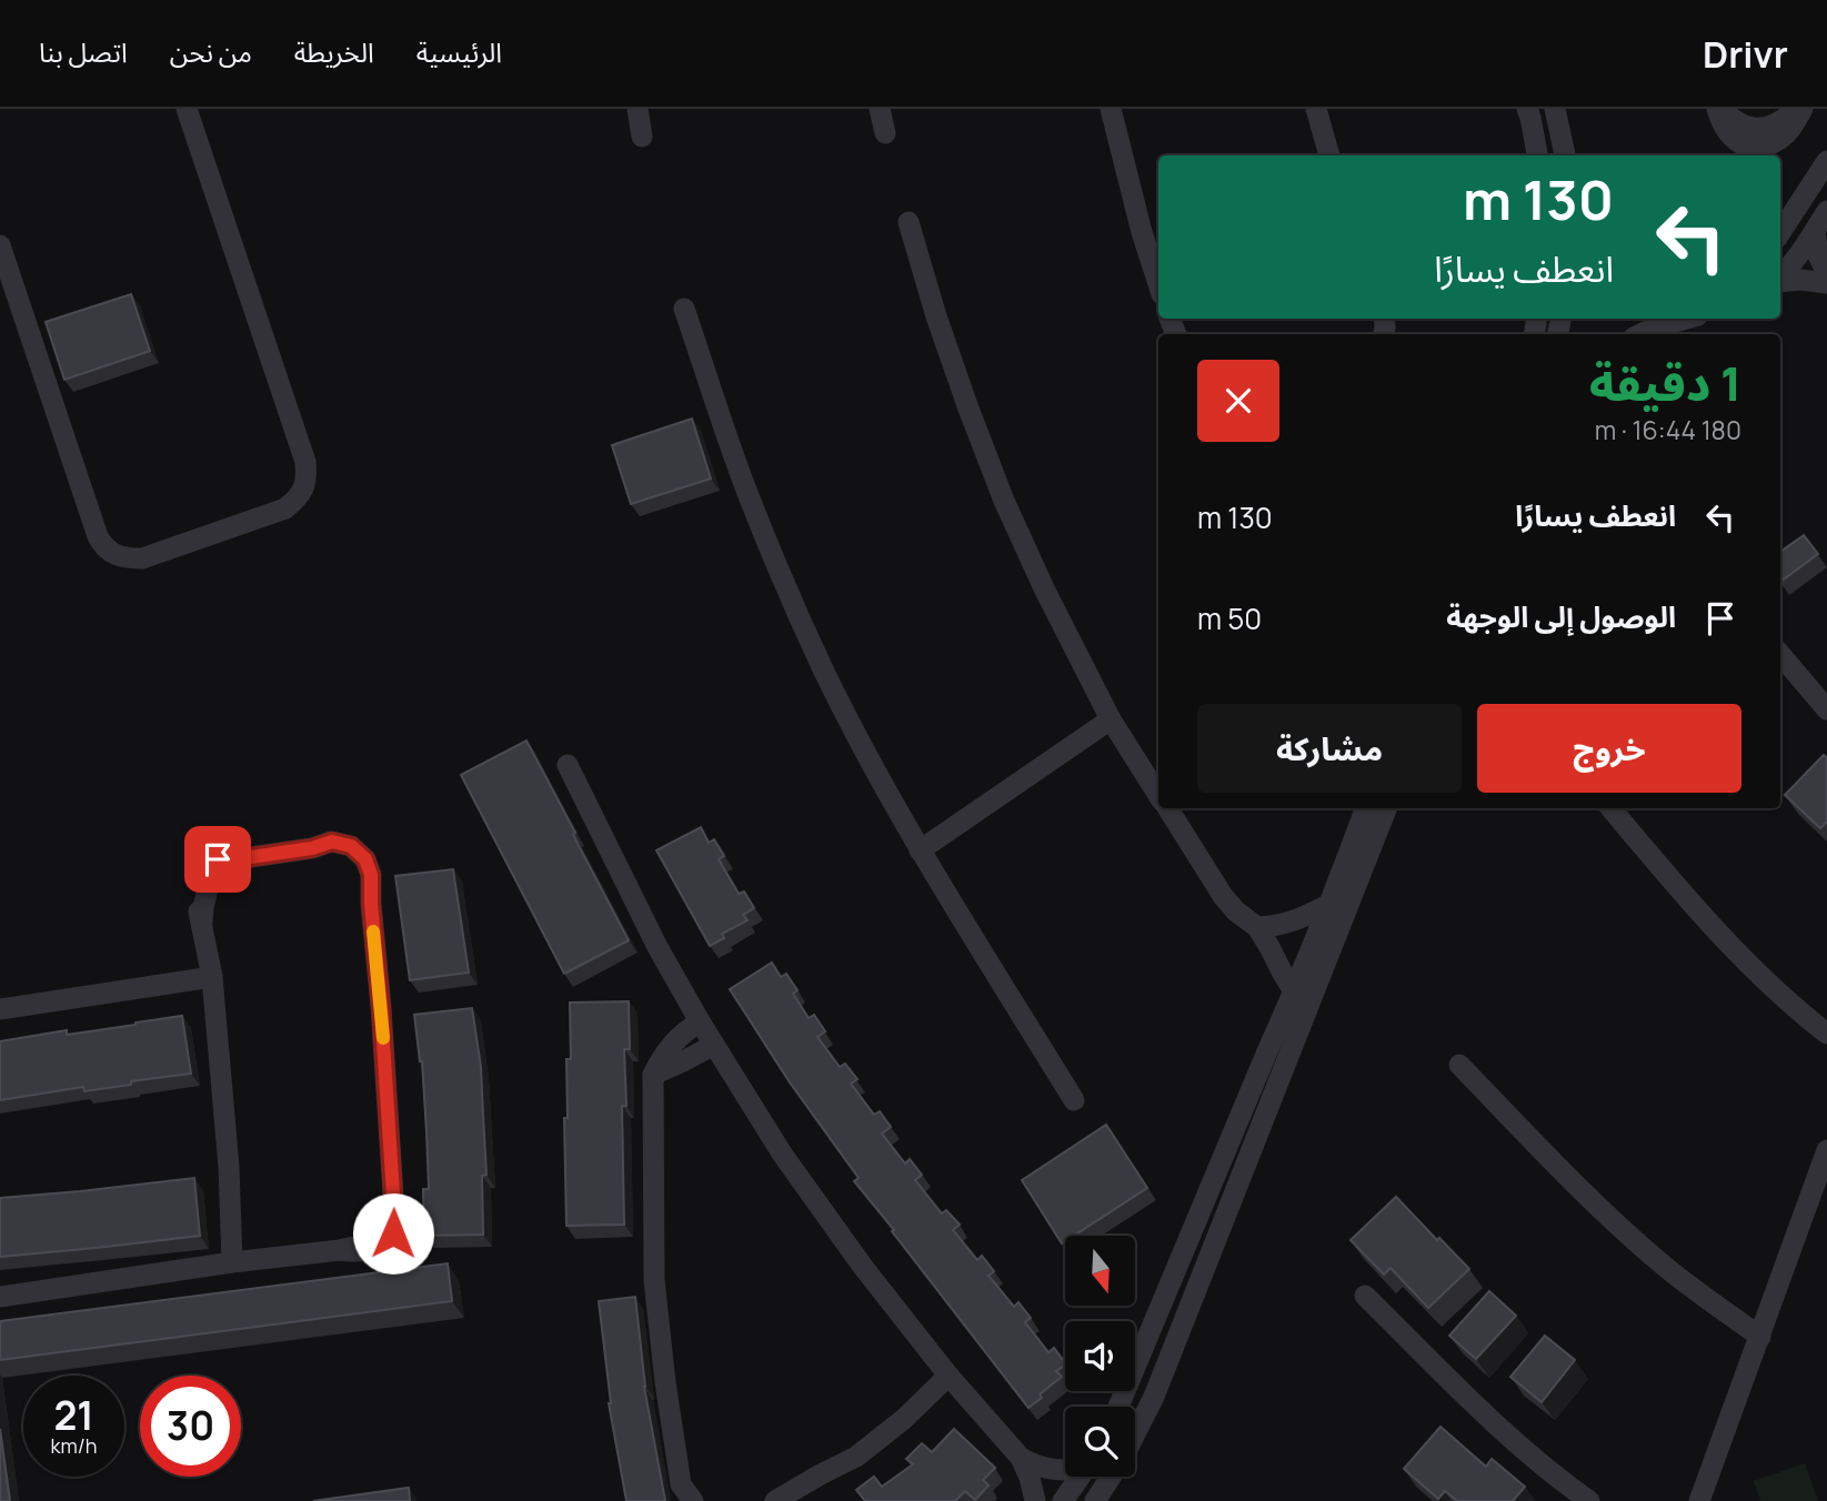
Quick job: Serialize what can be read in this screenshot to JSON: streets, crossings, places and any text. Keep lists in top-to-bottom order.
{
  "north": "bottom",
  "page": {
    "header": "Drivr",
    "nav": [
      "الرئيسية",
      "الخريطة",
      "من نحن",
      "اتصل بنا"
    ],
    "turn": ["130 m", "انعطف يسارًا"],
    "heading": ["1 دقيقة", "180 m · 16:44"],
    "list": [
      {
        "name": "انعطف يسارًا",
        "value": "130 m"
      },
      {
        "name": "الوصول إلى الوجهة",
        "value": "50 m"
      }
    ],
    "buttons": ["خروج", "مشاركة"],
    "speed": "21 km/h",
    "limit": "30"
  }
}
